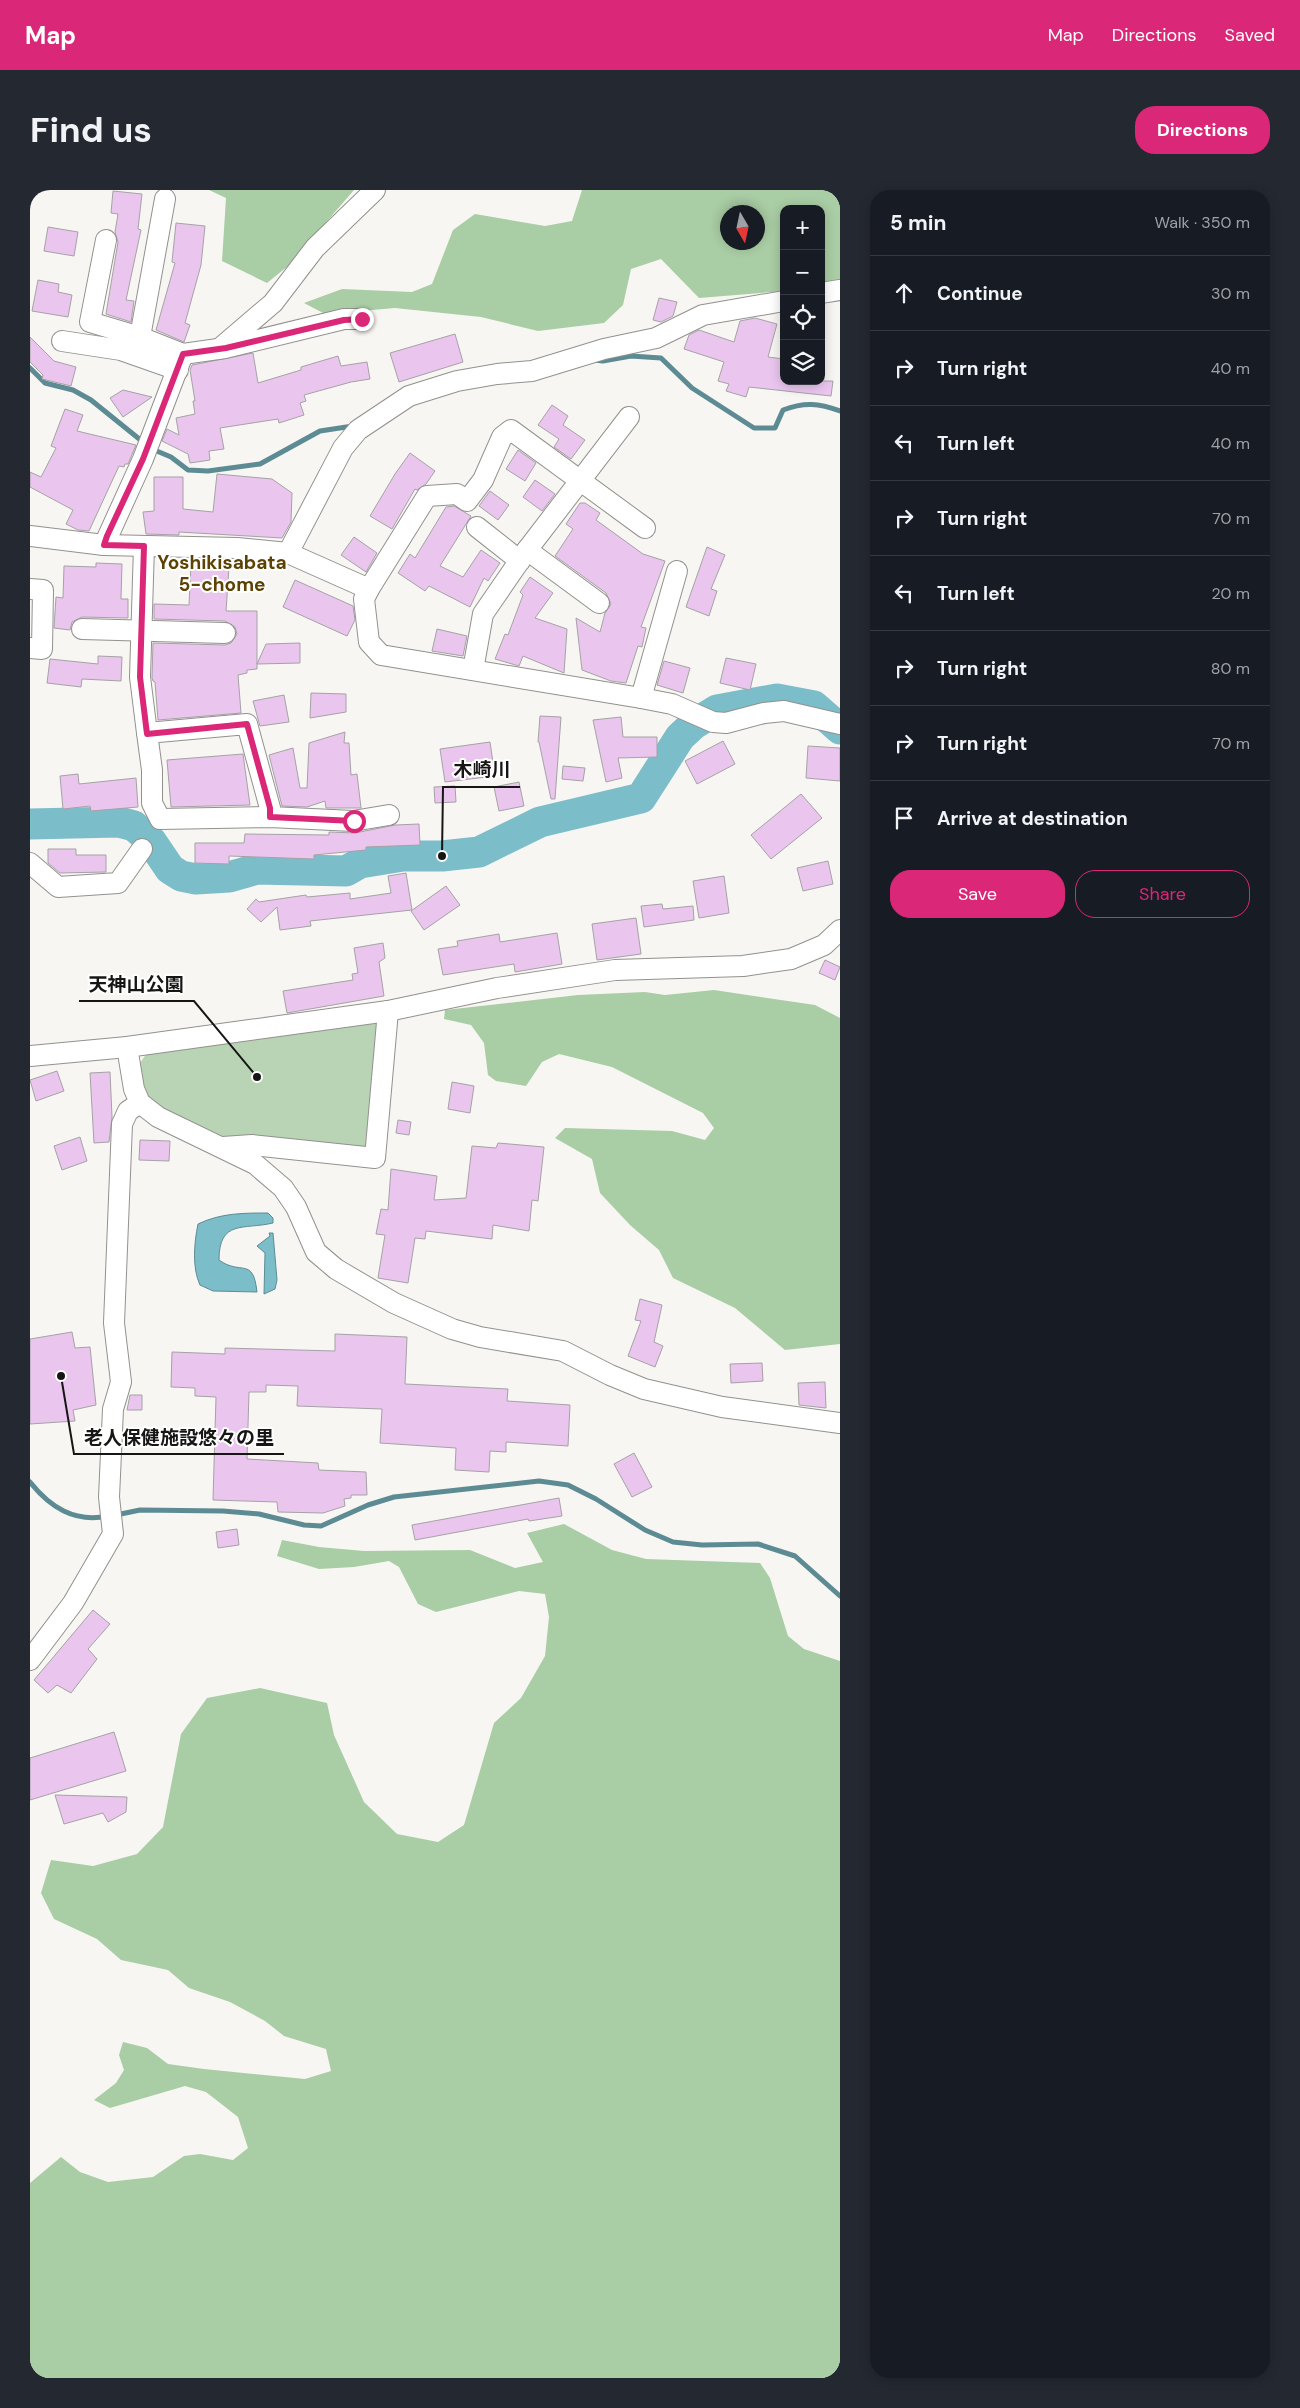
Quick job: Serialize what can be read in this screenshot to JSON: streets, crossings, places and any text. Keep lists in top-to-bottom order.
{
  "districts": ["Yoshikisabata 5-chome"],
  "places": ["木崎川", "天神山公園", "老人保健施設悠々の里"],
  "north": "bottom",
  "page": {
    "header": "Map",
    "nav": ["Map", "Directions", "Saved"],
    "buttons": [
      "Directions",
      ["Save", "Share"]
    ],
    "title": "Find us",
    "heading": ["5 min", "Walk · 350 m"],
    "map_buttons": ["+", "−"],
    "list": [
      ["Continue", "30 m"],
      ["Turn right", "40 m"],
      ["Turn left", "40 m"],
      ["Turn right", "70 m"],
      ["Turn left", "20 m"],
      ["Turn right", "80 m"],
      ["Turn right", "70 m"],
      "Arrive at destination"
    ]
  }
}
